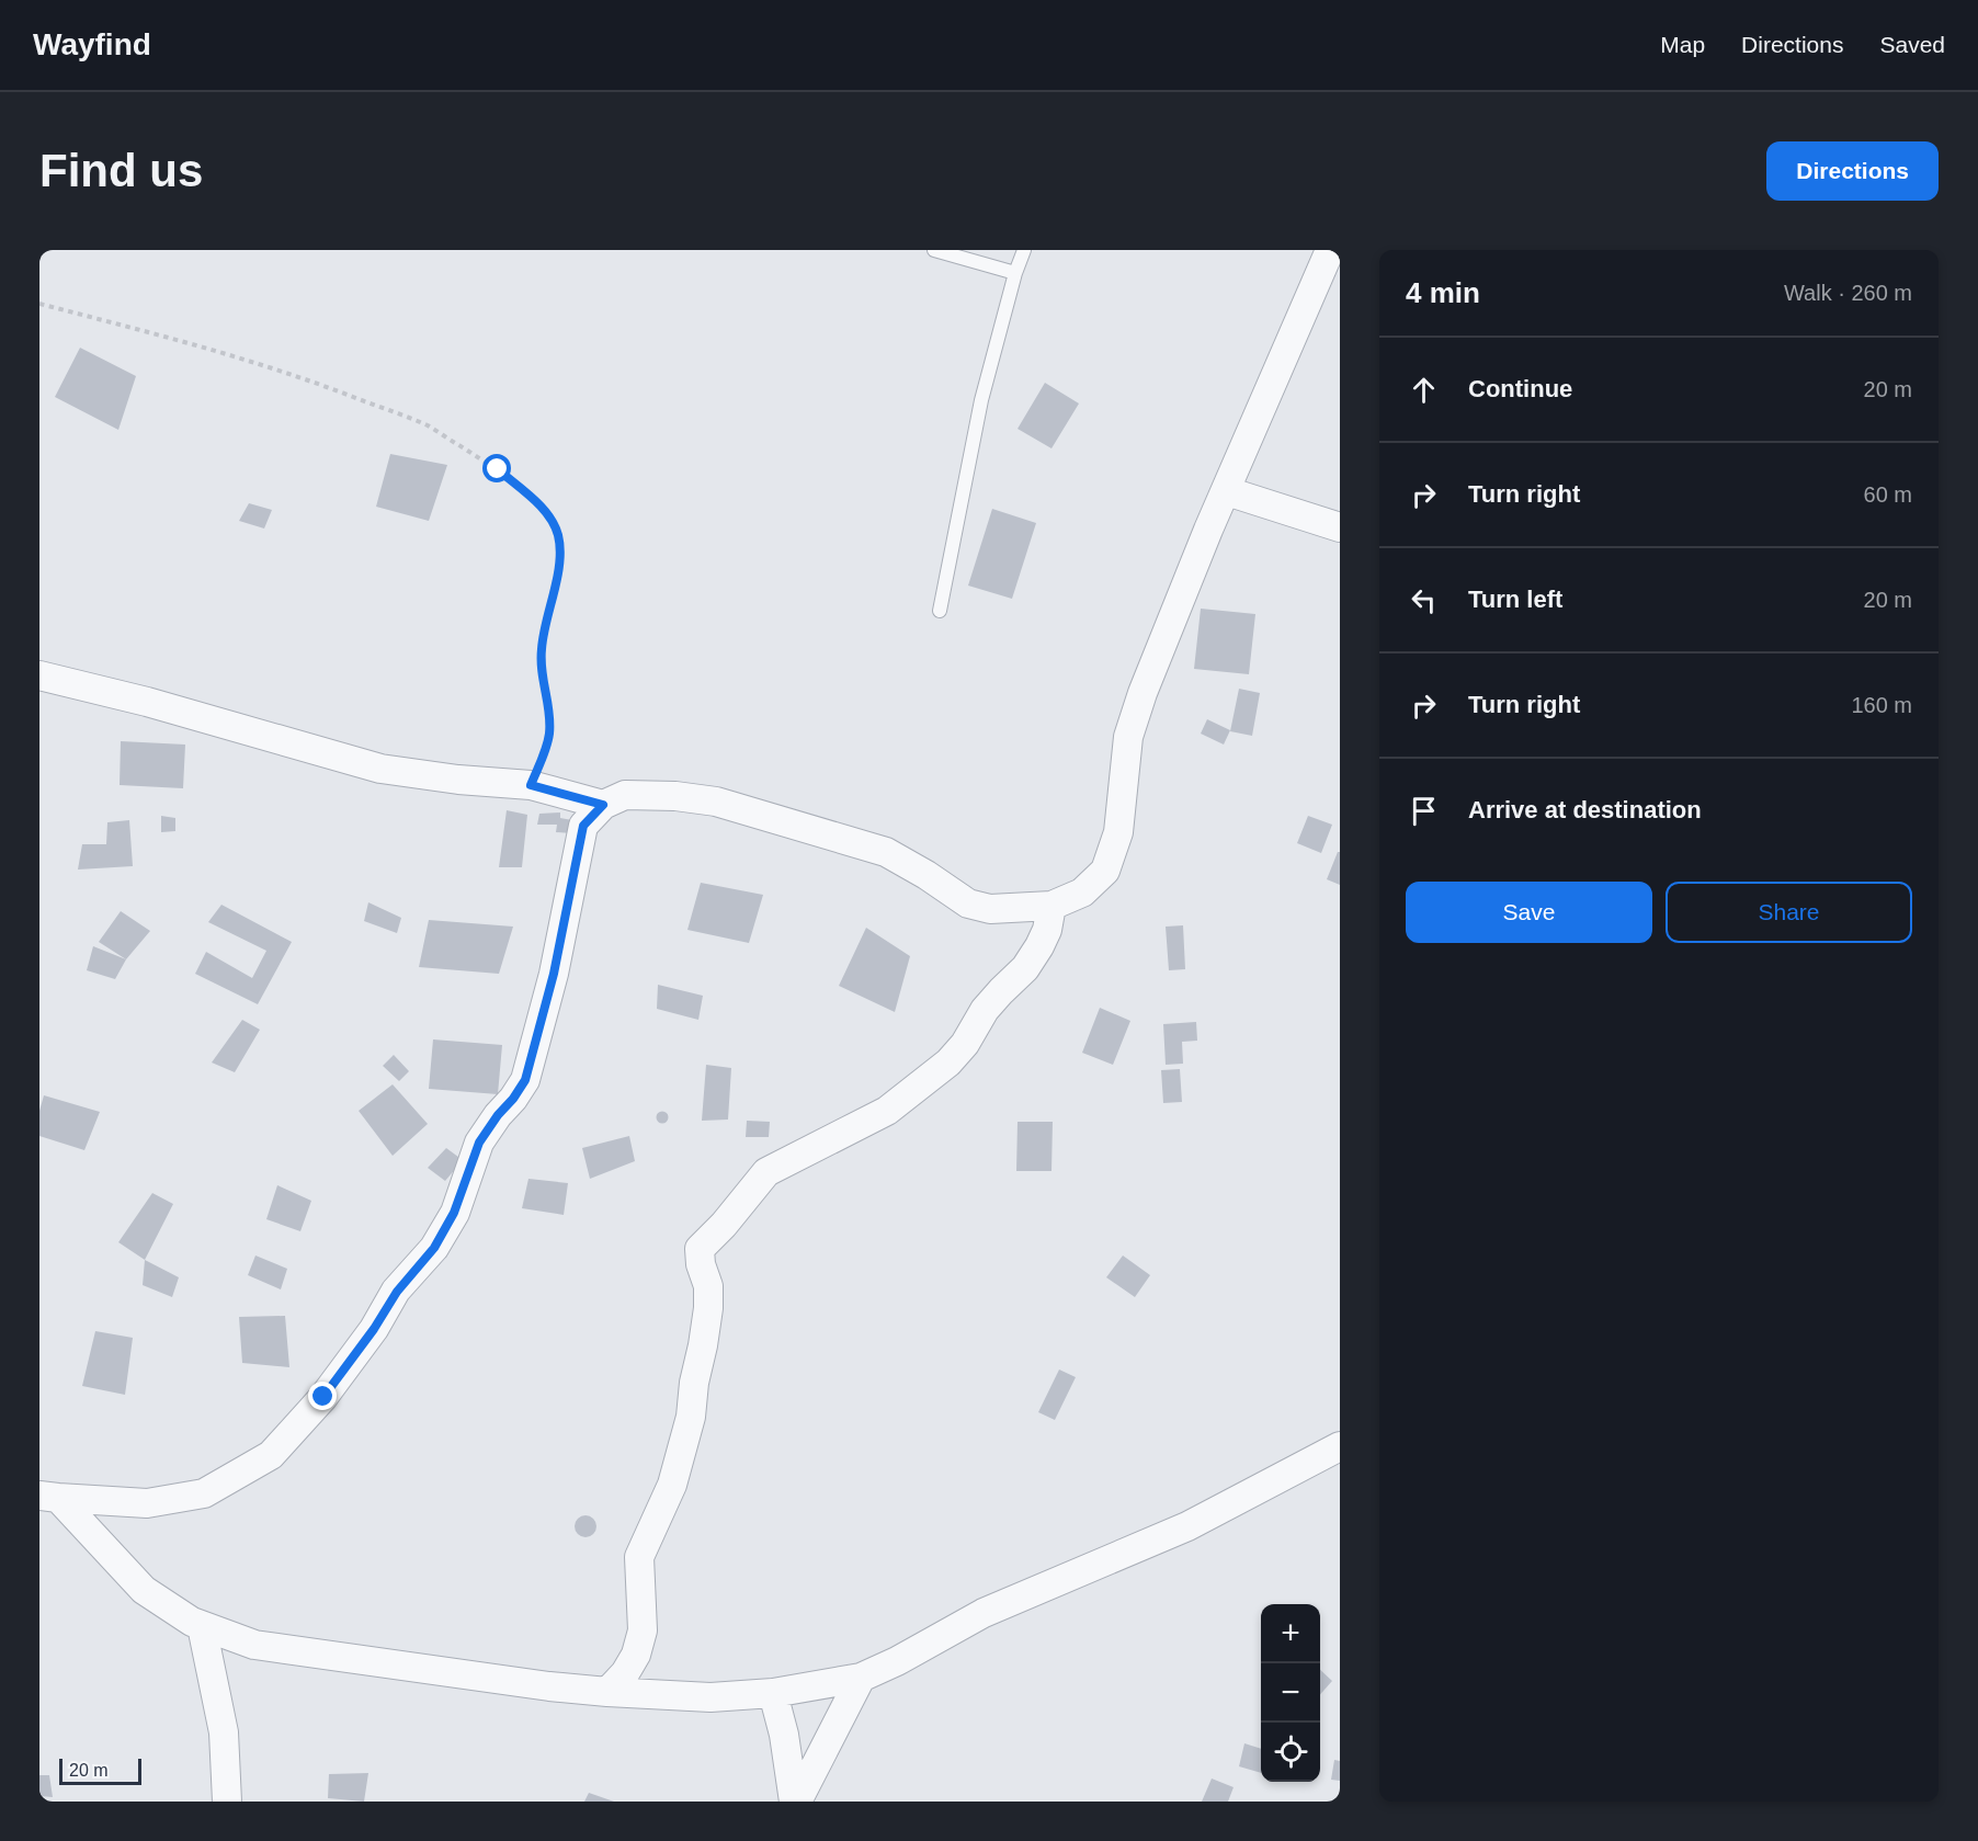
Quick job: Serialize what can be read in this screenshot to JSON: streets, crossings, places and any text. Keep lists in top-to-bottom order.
{
  "scale_bar": "20 m",
  "page": {
    "header": "Wayfind",
    "nav": ["Map", "Directions", "Saved"],
    "buttons": [
      "Directions",
      ["Save", "Share"]
    ],
    "title": "Find us",
    "heading": ["4 min", "Walk · 260 m"],
    "list": [
      ["Continue", "20 m"],
      ["Turn right", "60 m"],
      ["Turn left", "20 m"],
      ["Turn right", "160 m"],
      "Arrive at destination"
    ],
    "map_buttons": ["+", "−"],
    "scale": "20 m"
  }
}
